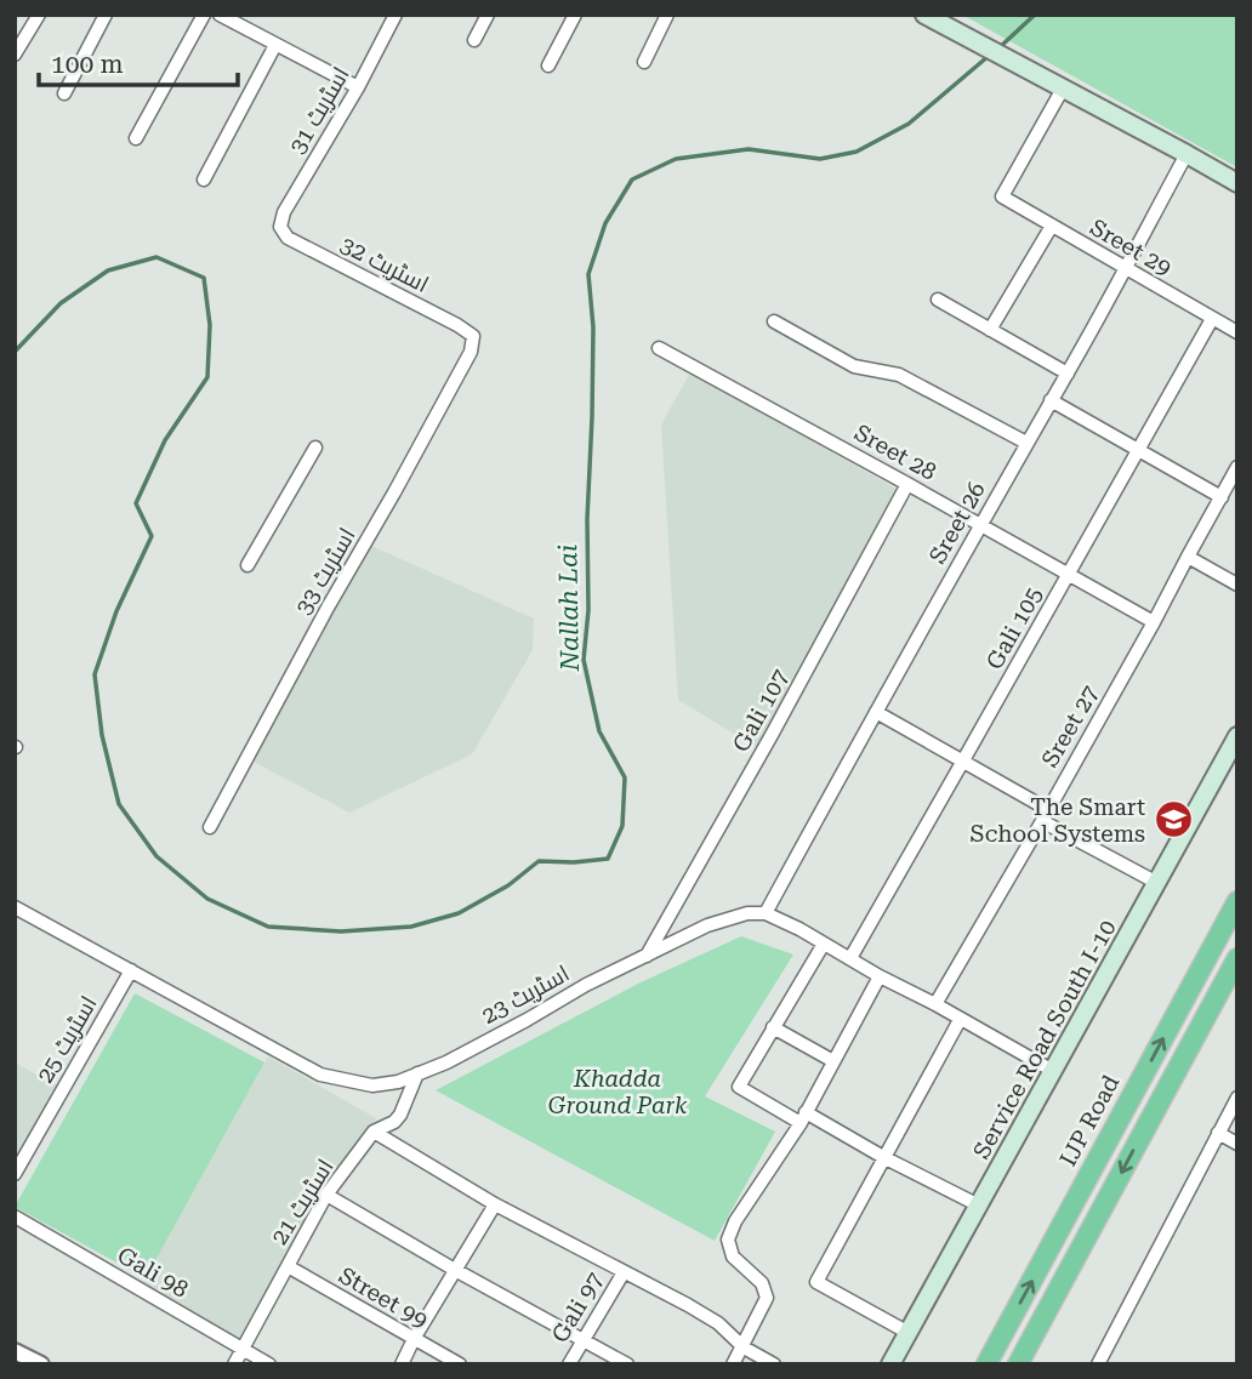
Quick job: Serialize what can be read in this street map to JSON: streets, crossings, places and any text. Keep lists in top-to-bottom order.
{
  "streets": {
    "highway": ["IJP Road"],
    "main road": ["Service Road South I-10"],
    "street": [
      "اسٹریٹ 31",
      "Sreet 29",
      "اسٹریٹ 32",
      "Sreet 28",
      "Sreet 26",
      "اسٹریٹ 33",
      "Gali 105",
      "Gali 107",
      "Sreet 27",
      "اسٹریٹ 23",
      "اسٹریٹ 25",
      "اسٹریٹ 21",
      "Gali 98",
      "Street 99",
      "Gali 97"
    ]
  },
  "crossings": [
    ["اسٹریٹ 31", "اسٹریٹ 32"],
    ["Sreet 29", "Sreet 26"],
    ["Sreet 29", "Gali 105"],
    ["اسٹریٹ 32", "اسٹریٹ 33"],
    ["Sreet 28", "Sreet 26"],
    ["Sreet 28", "Gali 105"],
    ["Sreet 28", "Gali 107"],
    ["Sreet 28", "Sreet 27"],
    ["Sreet 26", "اسٹریٹ 23"],
    ["Gali 107", "اسٹریٹ 23"],
    ["اسٹریٹ 23", "اسٹریٹ 25"],
    ["اسٹریٹ 23", "اسٹریٹ 21"],
    ["اسٹریٹ 21", "Gali 98"],
    ["اسٹریٹ 21", "Street 99"]
  ],
  "water": ["Nallah Lai"],
  "parks": ["Khadda Ground Park"],
  "places": {
    "school or university": ["The Smart School Systems"]
  },
  "scale_bar": "100 m"
}
